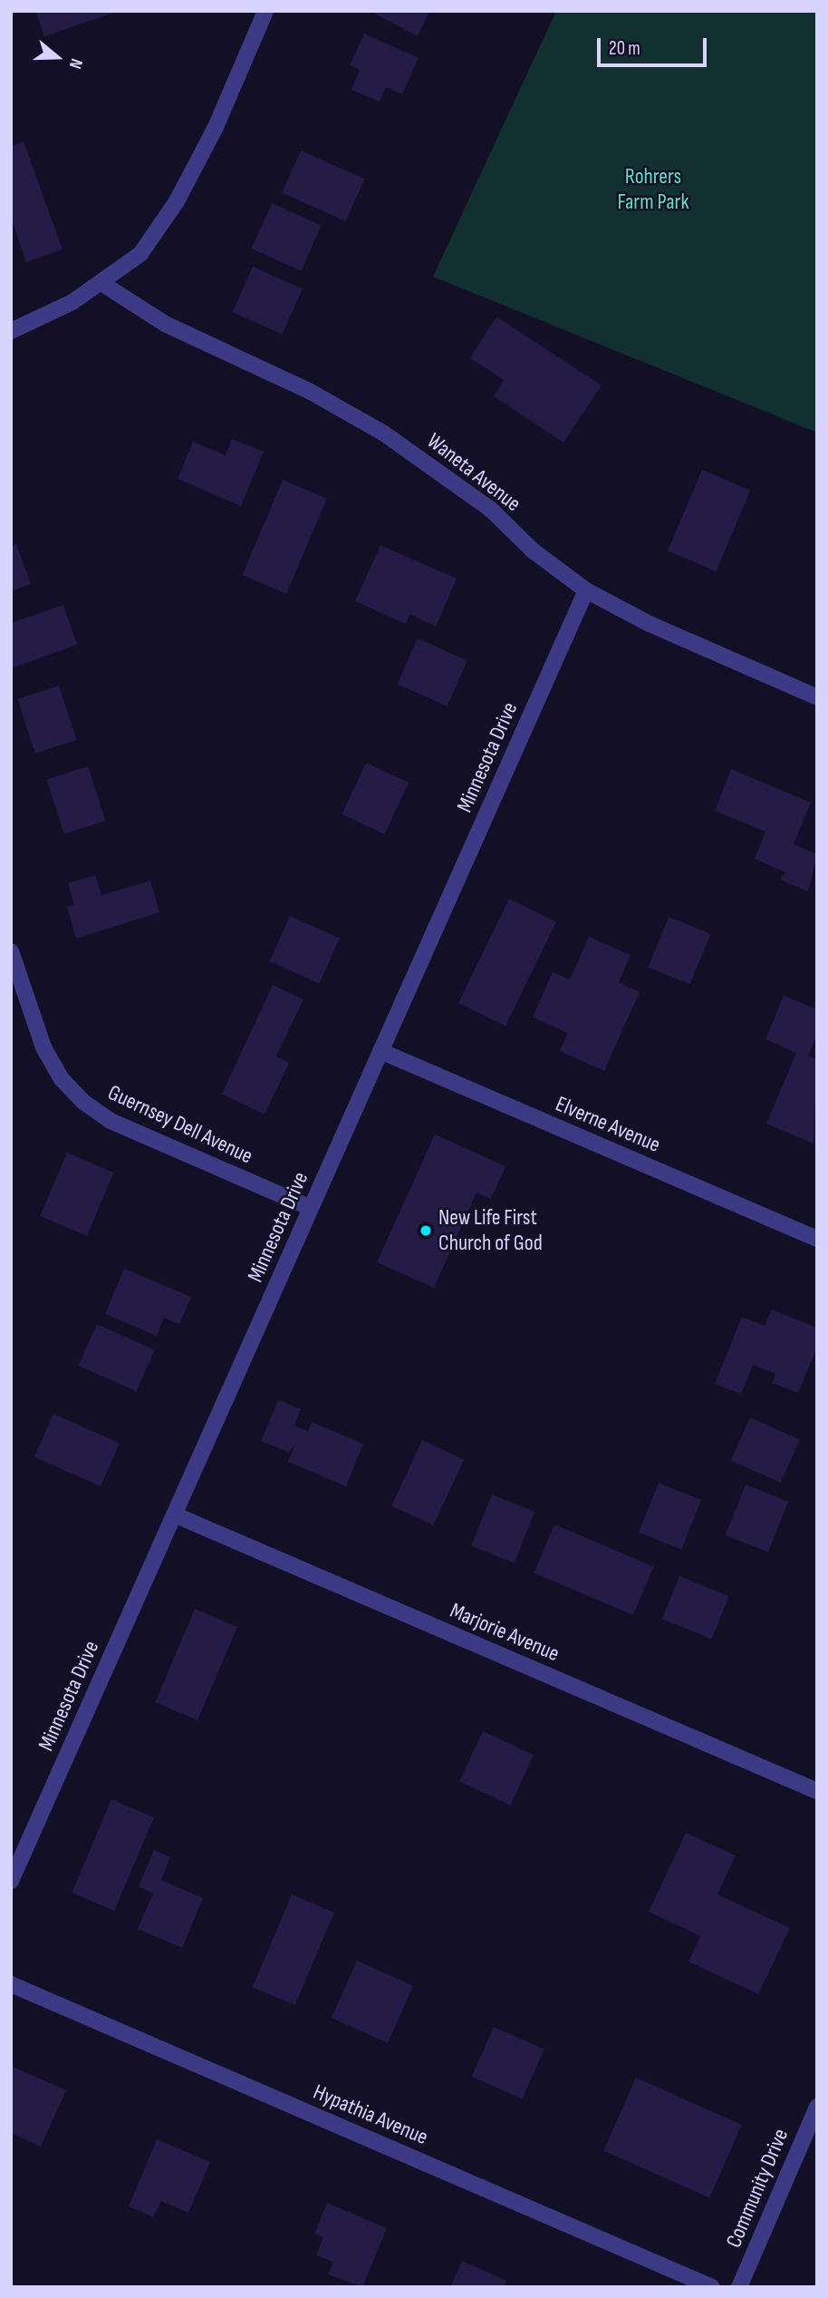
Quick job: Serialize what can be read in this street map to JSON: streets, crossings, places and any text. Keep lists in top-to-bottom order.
{
  "streets": {
    "street": [
      "Waneta Avenue",
      "Minnesota Drive",
      "Guernsey Dell Avenue",
      "Elverne Avenue",
      "Marjorie Avenue",
      "Hypathia Avenue",
      "Community Drive"
    ]
  },
  "crossings": [
    ["Waneta Avenue", "Minnesota Drive"],
    ["Minnesota Drive", "Guernsey Dell Avenue"],
    ["Minnesota Drive", "Elverne Avenue"],
    ["Minnesota Drive", "Marjorie Avenue"]
  ],
  "parks": ["Rohrers Farm Park"],
  "places": ["New Life First Church of God"],
  "scale_bar": "20 m",
  "north": "right"
}
